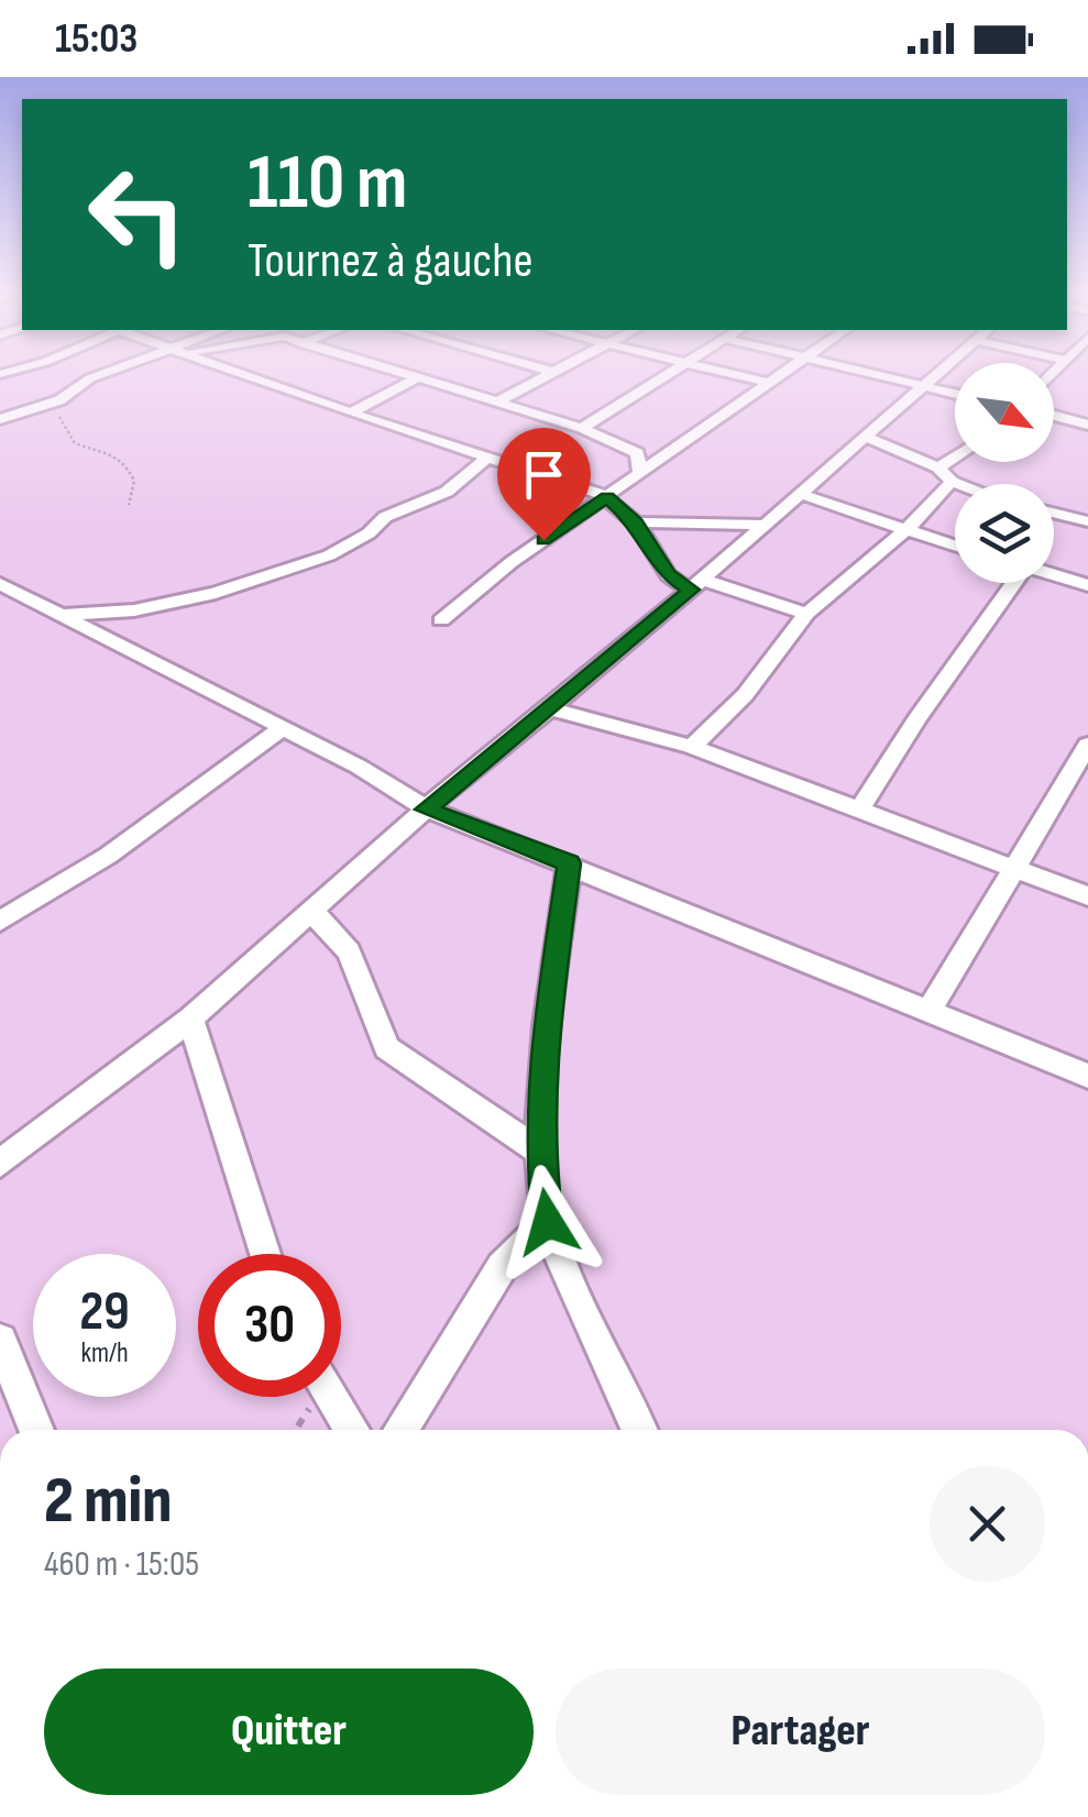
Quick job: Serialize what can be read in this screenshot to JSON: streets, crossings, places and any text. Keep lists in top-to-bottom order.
{
  "north": "bottom right",
  "page": {
    "status": "15:03",
    "turn": ["110 m", "Tournez à gauche"],
    "speed": "29 km/h",
    "limit": "30",
    "heading": ["2 min", "460 m · 15:05"],
    "buttons": ["Quitter", "Partager"]
  }
}
